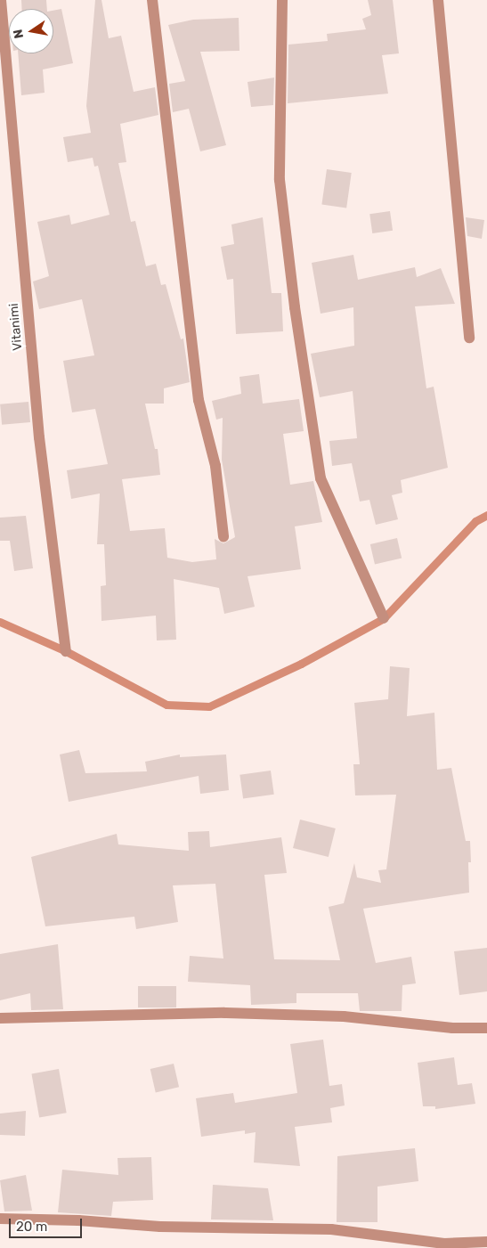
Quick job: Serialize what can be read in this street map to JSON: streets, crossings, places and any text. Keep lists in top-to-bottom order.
{
  "streets": {
    "street": ["Vitanimi"]
  },
  "scale_bar": "20 m",
  "north": "left"
}
